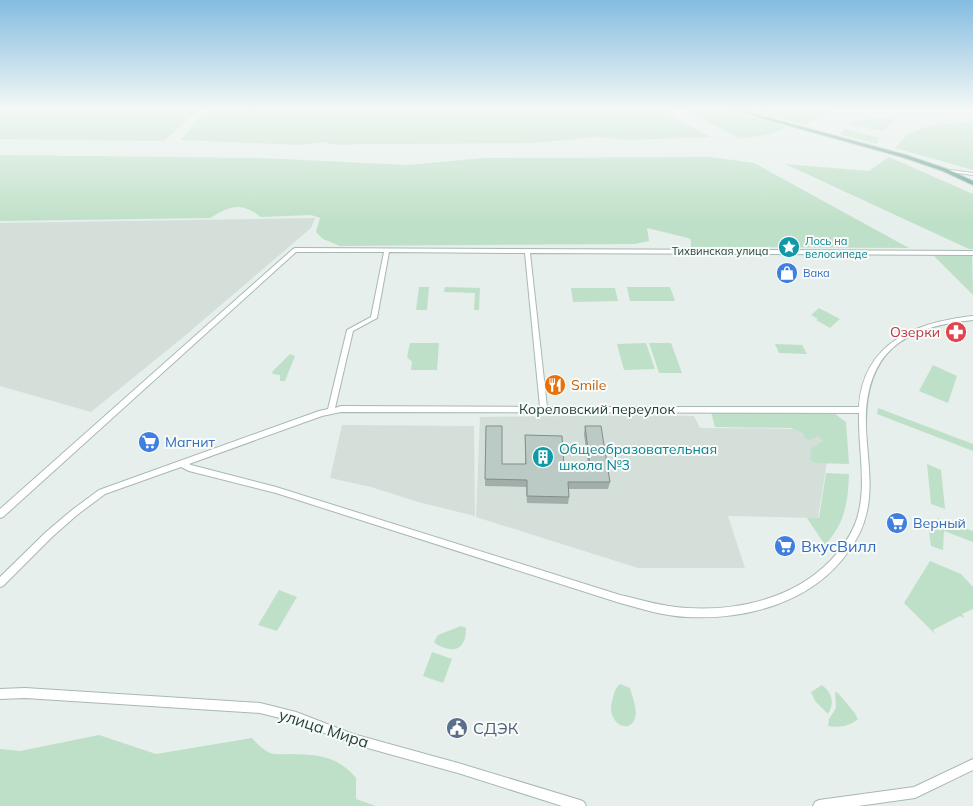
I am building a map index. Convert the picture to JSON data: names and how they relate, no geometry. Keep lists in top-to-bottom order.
{
  "streets": {
    "street": ["Тихвинская улица", "Кореловский переулок", "улица Мира"]
  },
  "places": {
    "place": ["Лось на велосипеде"],
    "shop": ["Вака"],
    "pharmacy": ["Озерки"],
    "restaurant": ["Smile"],
    "supermarket": ["Магнит", "Верный", "ВкусВилл"],
    "building": ["Общеобразовательная школа №3"],
    "public building": ["СДЭК"]
  }
}
